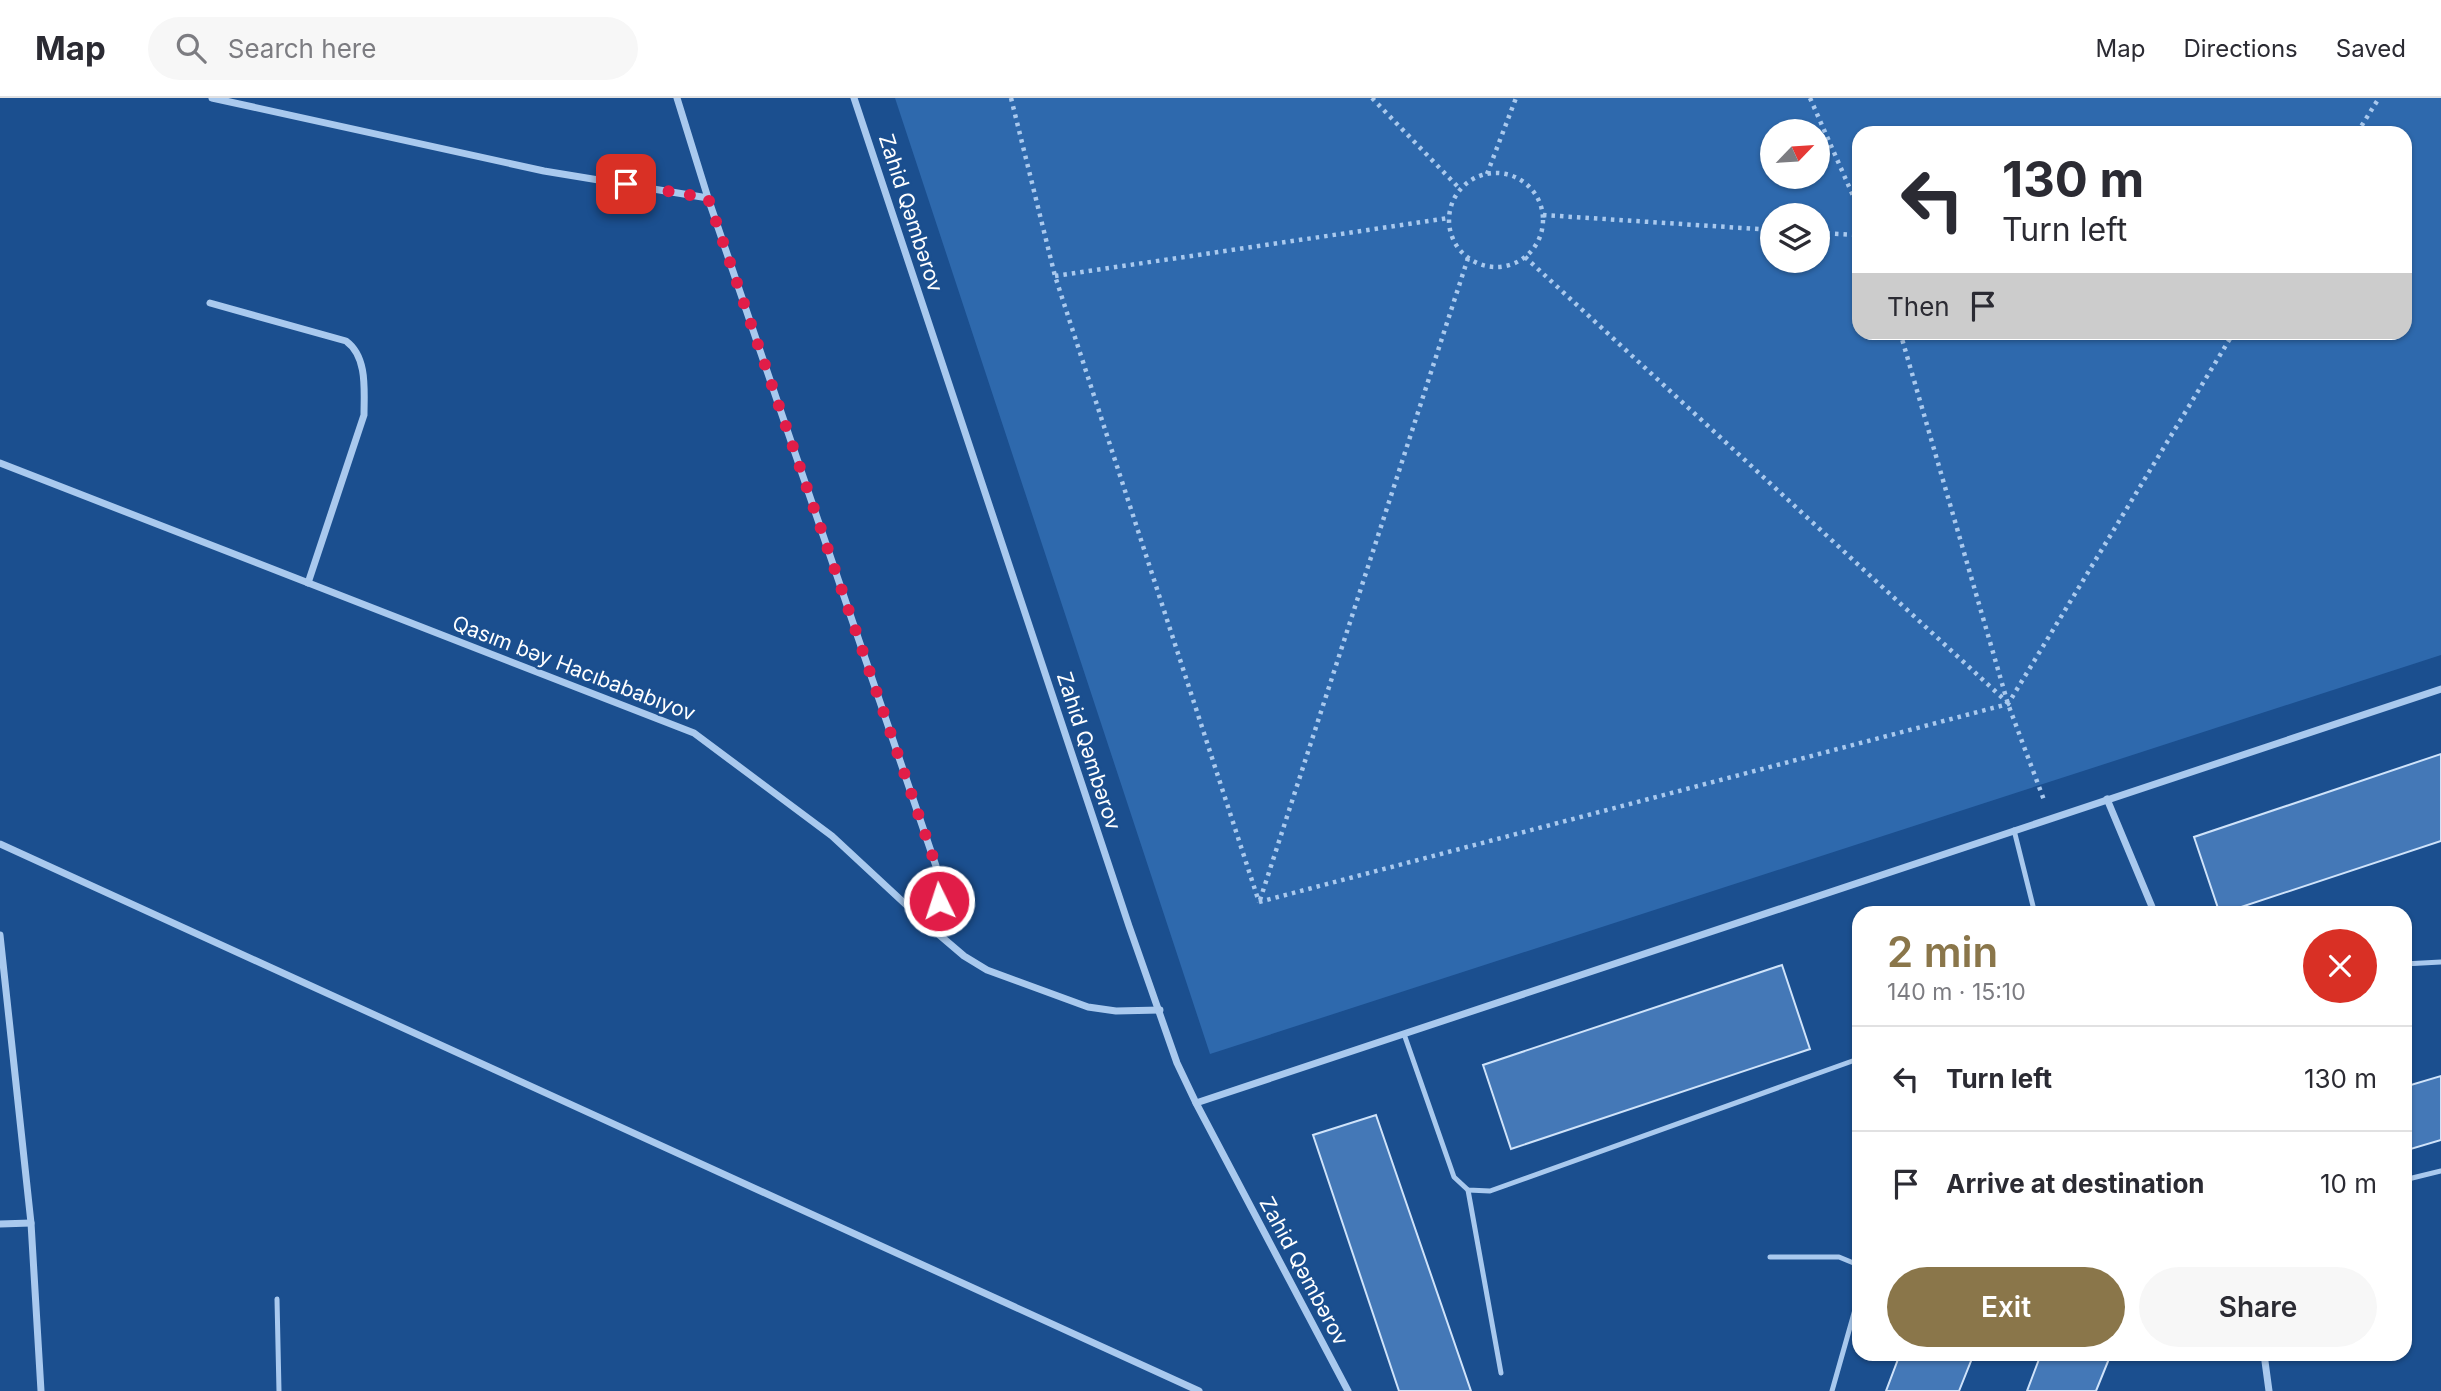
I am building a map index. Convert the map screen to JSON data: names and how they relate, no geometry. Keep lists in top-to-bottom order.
{
  "streets": {
    "street": ["Zahid Qəmbərov", "Qasım bəy Hacıbababıyov"]
  },
  "crossings": [
    ["Zahid Qəmbərov", "Qasım bəy Hacıbababıyov"]
  ],
  "north": "top right",
  "page": {
    "header": "Map",
    "search": "Search here",
    "nav": ["Map", "Directions", "Saved"],
    "turn": ["130 m", "Turn left"],
    "then": "Then",
    "heading": ["2 min", "140 m · 15:10"],
    "list": [
      {
        "name": "Turn left",
        "value": "130 m"
      },
      {
        "name": "Arrive at destination",
        "value": "10 m"
      }
    ],
    "buttons": ["Exit", "Share"]
  }
}
